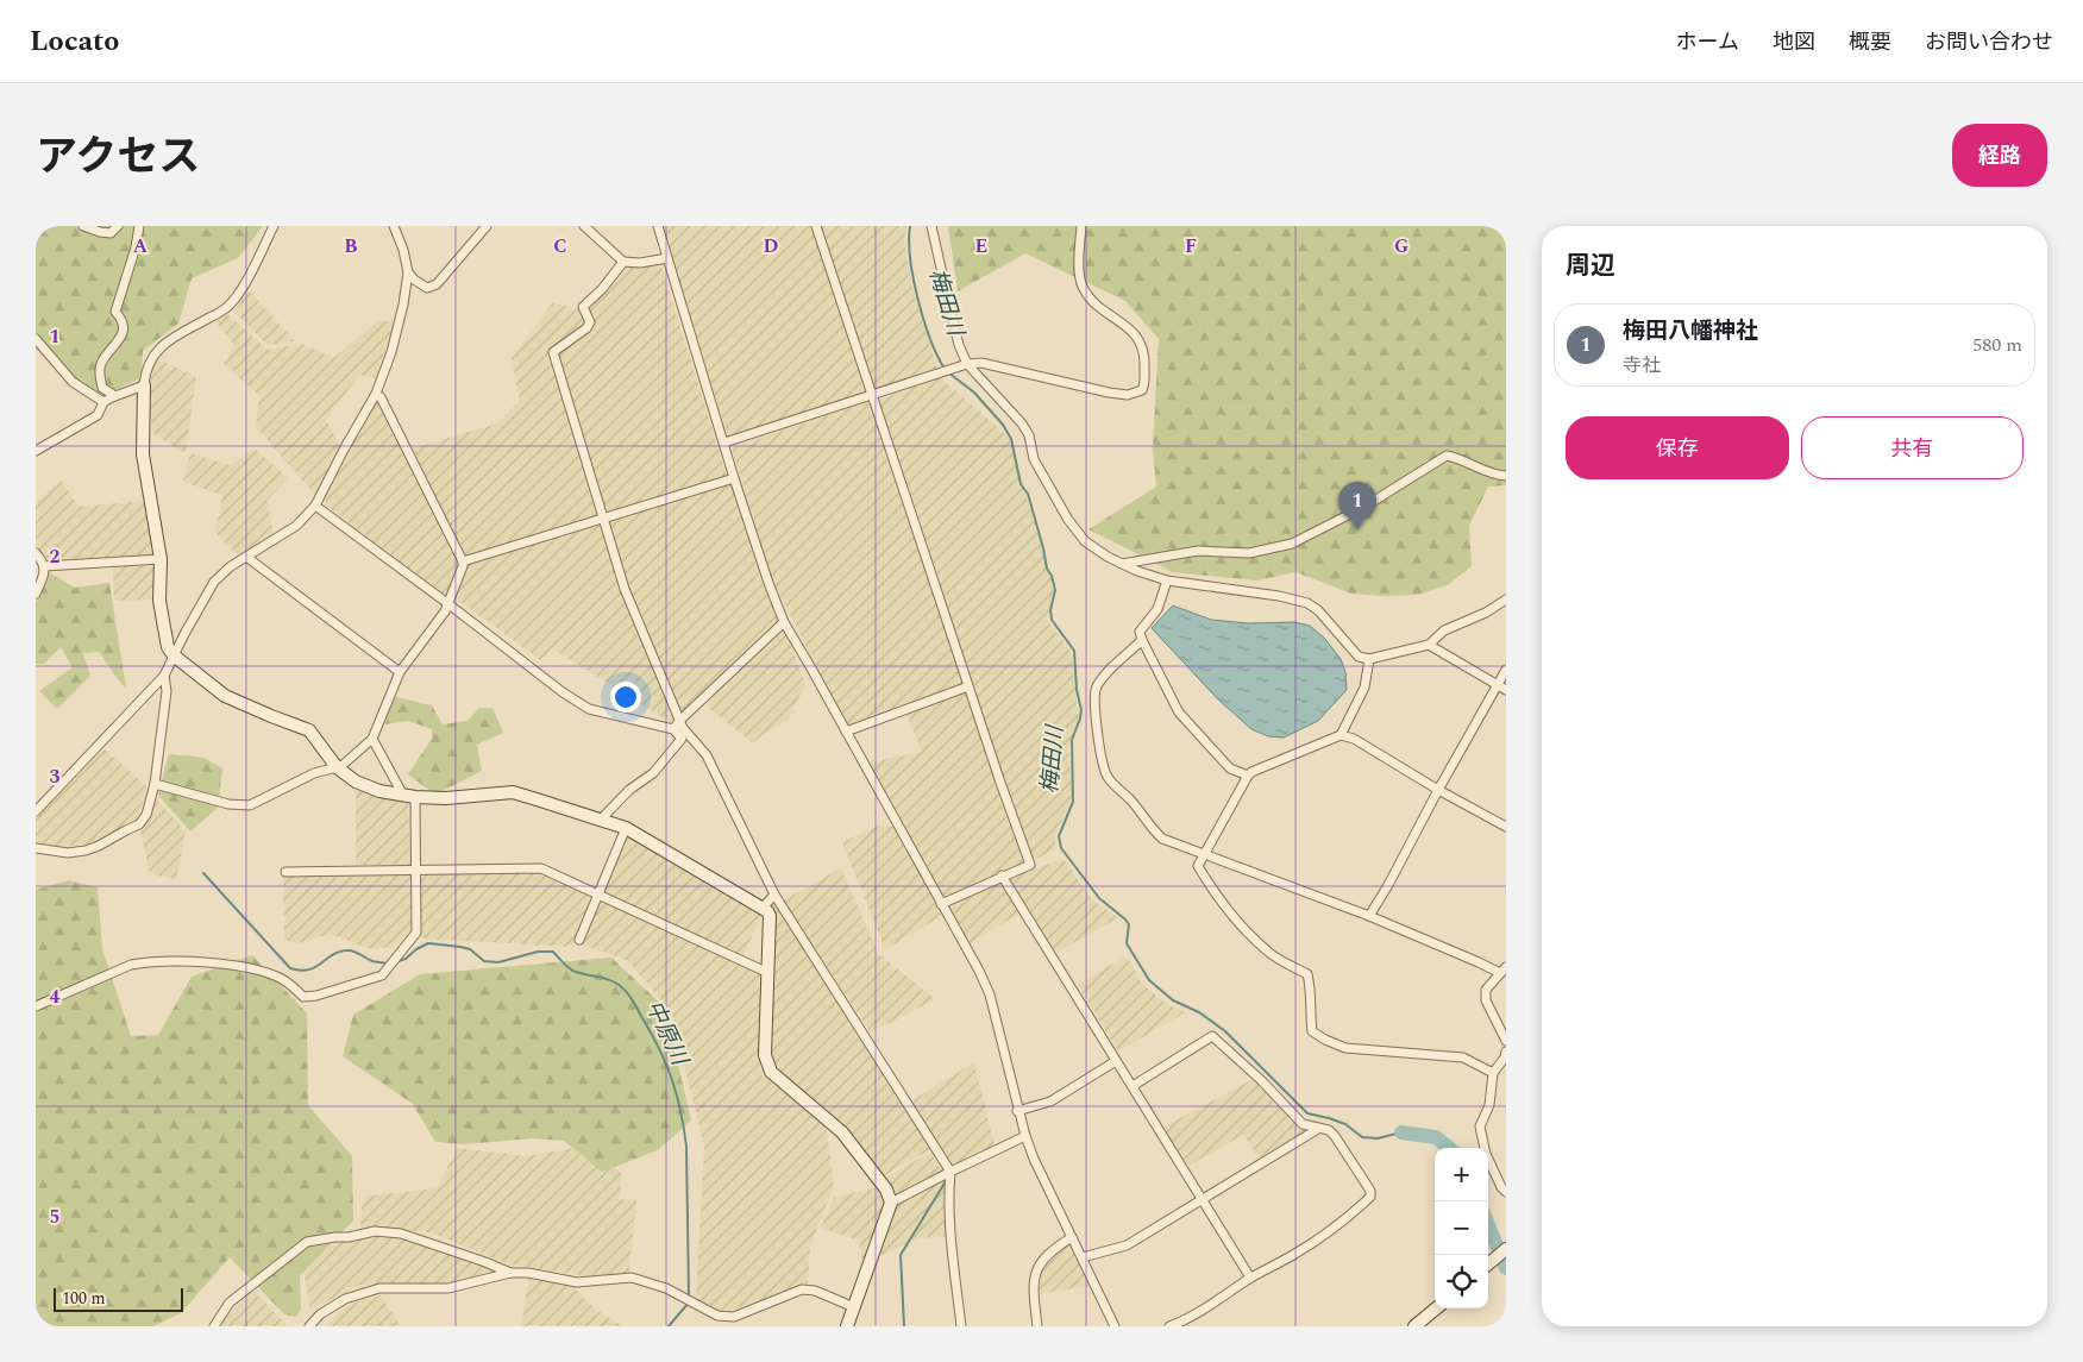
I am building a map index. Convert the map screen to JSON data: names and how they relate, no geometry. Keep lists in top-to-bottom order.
{
  "water": ["梅田川", "中原川"],
  "scale_bar": "100 m",
  "page": {
    "header": "Locato",
    "nav": [
      "ホーム",
      "地図",
      "概要",
      "お問い合わせ"
    ],
    "title": "アクセス",
    "buttons": [
      "経路",
      ["保存", "共有"]
    ],
    "heading": "周辺",
    "list": [
      {
        "mark": "1",
        "name": "梅田八幡神社",
        "note": "寺社",
        "value": "580 m"
      }
    ],
    "pins": "1",
    "map_buttons": ["+", "−"],
    "scale": "100 m"
  },
  "grid": {
    "columns": [
      "A",
      "B",
      "C",
      "D",
      "E",
      "F",
      "G"
    ],
    "rows": [
      "1",
      "2",
      "3",
      "4",
      "5"
    ]
  }
}
